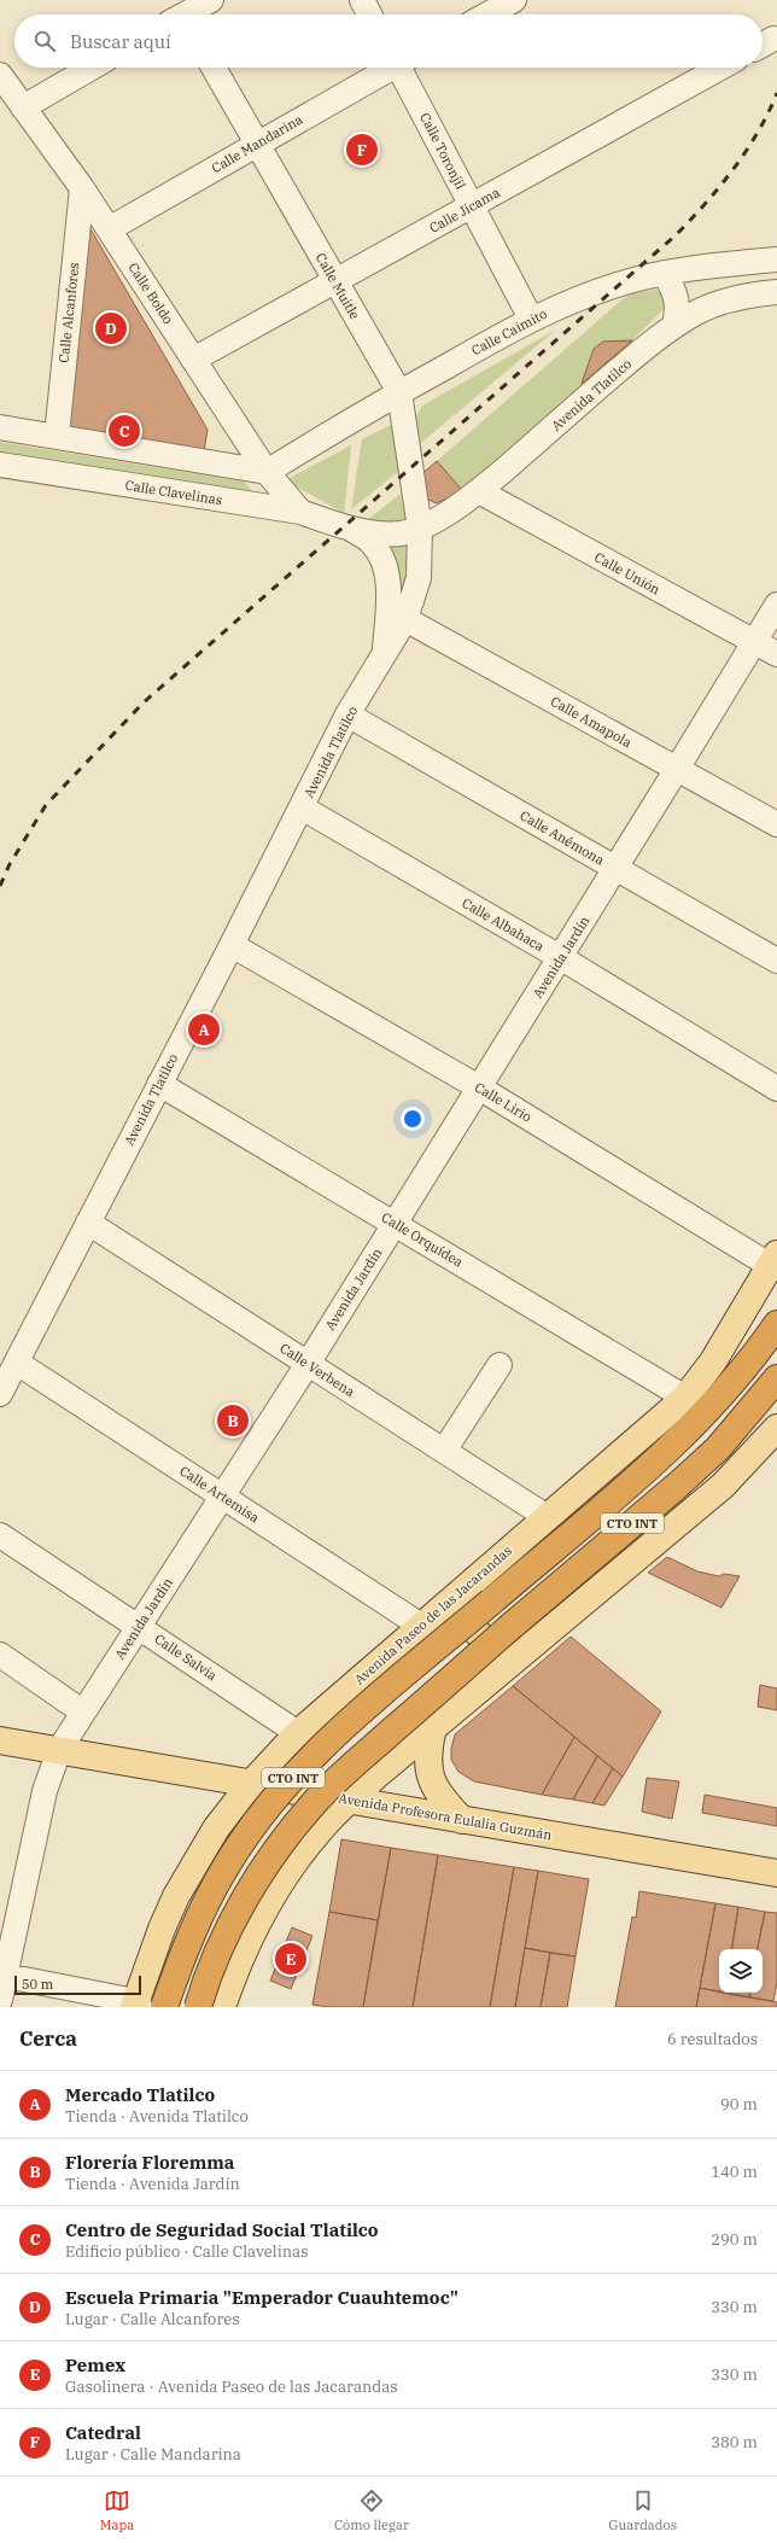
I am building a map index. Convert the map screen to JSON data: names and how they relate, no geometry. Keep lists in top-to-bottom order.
{
  "streets": {
    "highway": ["CTO INT"],
    "main road": ["Avenida Paseo de las Jacarandas", "Avenida Profesora Eulalia Guzmán"],
    "street": [
      "Calle Mandarina",
      "Calle Toronjil",
      "Calle Jícama",
      "Calle Muitle",
      "Calle Boldo",
      "Calle Alcanfores",
      "Calle Caimito",
      "Avenida Tlatilco",
      "Calle Clavelinas",
      "Calle Unión",
      "Calle Amapola",
      "Calle Anémona",
      "Calle Albahaca",
      "Avenida Jardín",
      "Calle Lirio",
      "Calle Orquídea",
      "Calle Verbena",
      "Calle Artemisa",
      "Calle Salvia"
    ]
  },
  "crossings": [
    ["Calle Mandarina", "Calle Muitle"],
    ["Calle Mandarina", "Calle Boldo"],
    ["Calle Toronjil", "Calle Jícama"],
    ["Calle Toronjil", "Calle Caimito"],
    ["Calle Jícama", "Calle Muitle"],
    ["Calle Jícama", "Calle Boldo"],
    ["Calle Muitle", "Calle Caimito"],
    ["Calle Muitle", "Avenida Tlatilco"],
    ["Calle Boldo", "Calle Alcanfores"],
    ["Calle Boldo", "Calle Caimito"],
    ["Calle Boldo", "Calle Clavelinas"],
    ["Avenida Tlatilco", "Calle Clavelinas"],
    ["Avenida Tlatilco", "Calle Unión"],
    ["Avenida Tlatilco", "Calle Amapola"],
    ["Avenida Tlatilco", "Calle Anémona"],
    ["Avenida Tlatilco", "Calle Albahaca"],
    ["Avenida Tlatilco", "Calle Lirio"],
    ["Avenida Tlatilco", "Calle Orquídea"],
    ["Avenida Tlatilco", "Calle Verbena"],
    ["Avenida Tlatilco", "Calle Artemisa"],
    ["Calle Unión", "Avenida Jardín"],
    ["Calle Amapola", "Avenida Jardín"],
    ["Calle Anémona", "Avenida Jardín"],
    ["Calle Albahaca", "Avenida Jardín"],
    ["Avenida Jardín", "Calle Lirio"],
    ["Avenida Jardín", "Calle Orquídea"],
    ["Avenida Jardín", "Calle Verbena"],
    ["Avenida Jardín", "Calle Artemisa"],
    ["Avenida Jardín", "Calle Salvia"],
    ["Avenida Jardín", "Avenida Profesora Eulalia Guzmán"],
    ["Calle Lirio", "Avenida Paseo de las Jacarandas"],
    ["Calle Orquídea", "Avenida Paseo de las Jacarandas"],
    ["Calle Verbena", "Avenida Paseo de las Jacarandas"],
    ["Calle Artemisa", "Avenida Paseo de las Jacarandas"],
    ["CTO INT", "Avenida Profesora Eulalia Guzmán"],
    ["Avenida Paseo de las Jacarandas", "Calle Salvia"],
    ["Avenida Paseo de las Jacarandas", "Avenida Profesora Eulalia Guzmán"]
  ],
  "scale_bar": "50 m",
  "page": {
    "search": "Buscar aquí",
    "pins": [
      "F",
      "D",
      "C",
      "A",
      "B",
      "E"
    ],
    "scale": "50 m",
    "heading": ["Cerca", "6 resultados"],
    "list": [
      {
        "mark": "A",
        "name": "Mercado Tlatilco",
        "note": "Tienda · Avenida Tlatilco",
        "value": "90 m"
      },
      {
        "mark": "B",
        "name": "Florería Floremma",
        "note": "Tienda · Avenida Jardín",
        "value": "140 m"
      },
      {
        "mark": "C",
        "name": "Centro de Seguridad Social Tlatilco",
        "note": "Edificio público · Calle Clavelinas",
        "value": "290 m"
      },
      {
        "mark": "D",
        "name": "Escuela Primaria \"Emperador Cuauhtemoc\"",
        "note": "Lugar · Calle Alcanfores",
        "value": "330 m"
      },
      {
        "mark": "E",
        "name": "Pemex",
        "note": "Gasolinera · Avenida Paseo de las Jacarandas",
        "value": "330 m"
      },
      {
        "mark": "F",
        "name": "Catedral",
        "note": "Lugar · Calle Mandarina",
        "value": "380 m"
      }
    ],
    "nav": ["Mapa", "Cómo llegar", "Guardados"]
  }
}
